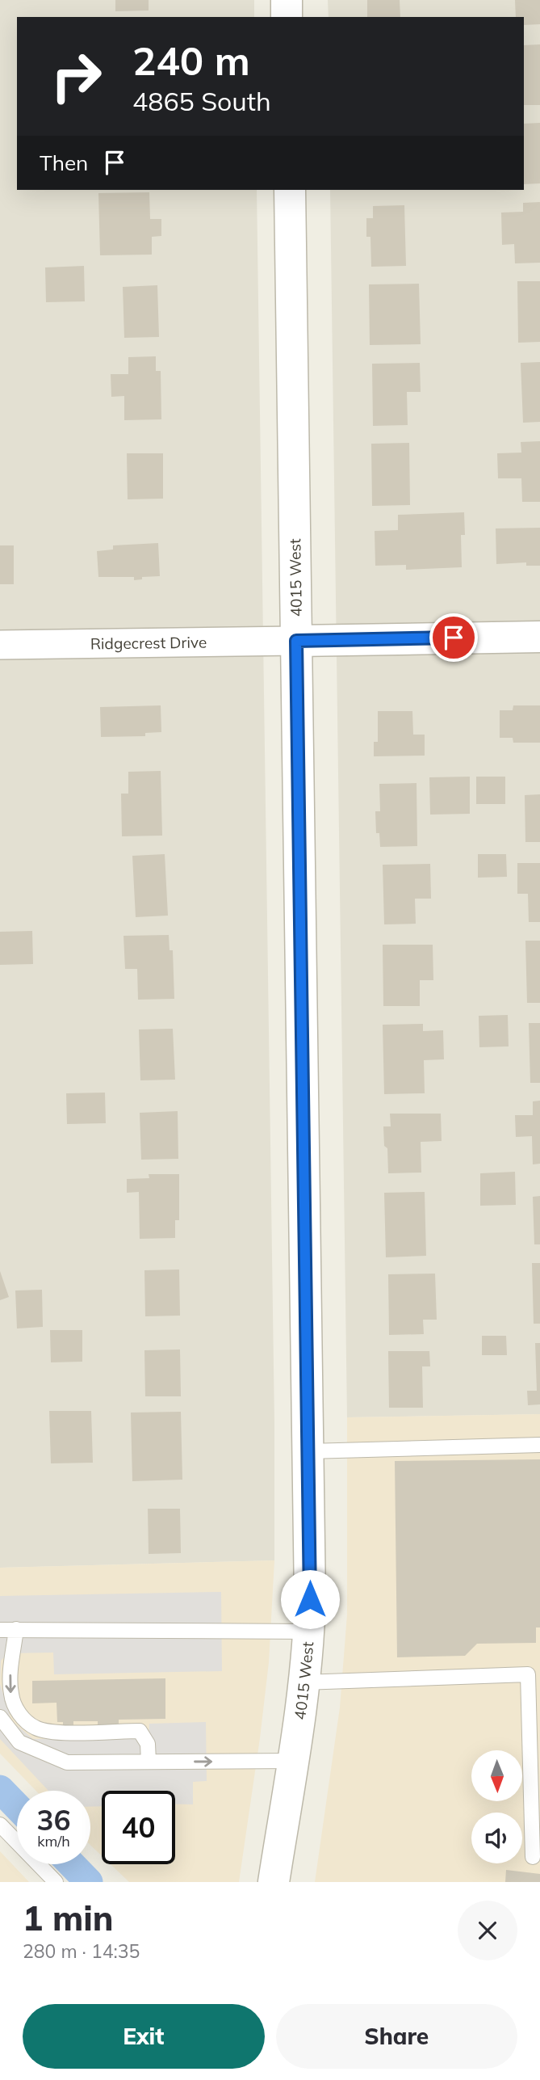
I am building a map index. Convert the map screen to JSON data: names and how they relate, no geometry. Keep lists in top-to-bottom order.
{
  "streets": {
    "street": ["4015 West", "Ridgecrest Drive"]
  },
  "crossings": [
    ["4015 West", "Ridgecrest Drive"]
  ],
  "north": "bottom",
  "page": {
    "turn": ["240 m", "4865 South"],
    "then": "Then",
    "speed": "36 km/h",
    "limit": "40",
    "heading": ["1 min", "280 m · 14:35"],
    "buttons": ["Exit", "Share"]
  }
}
